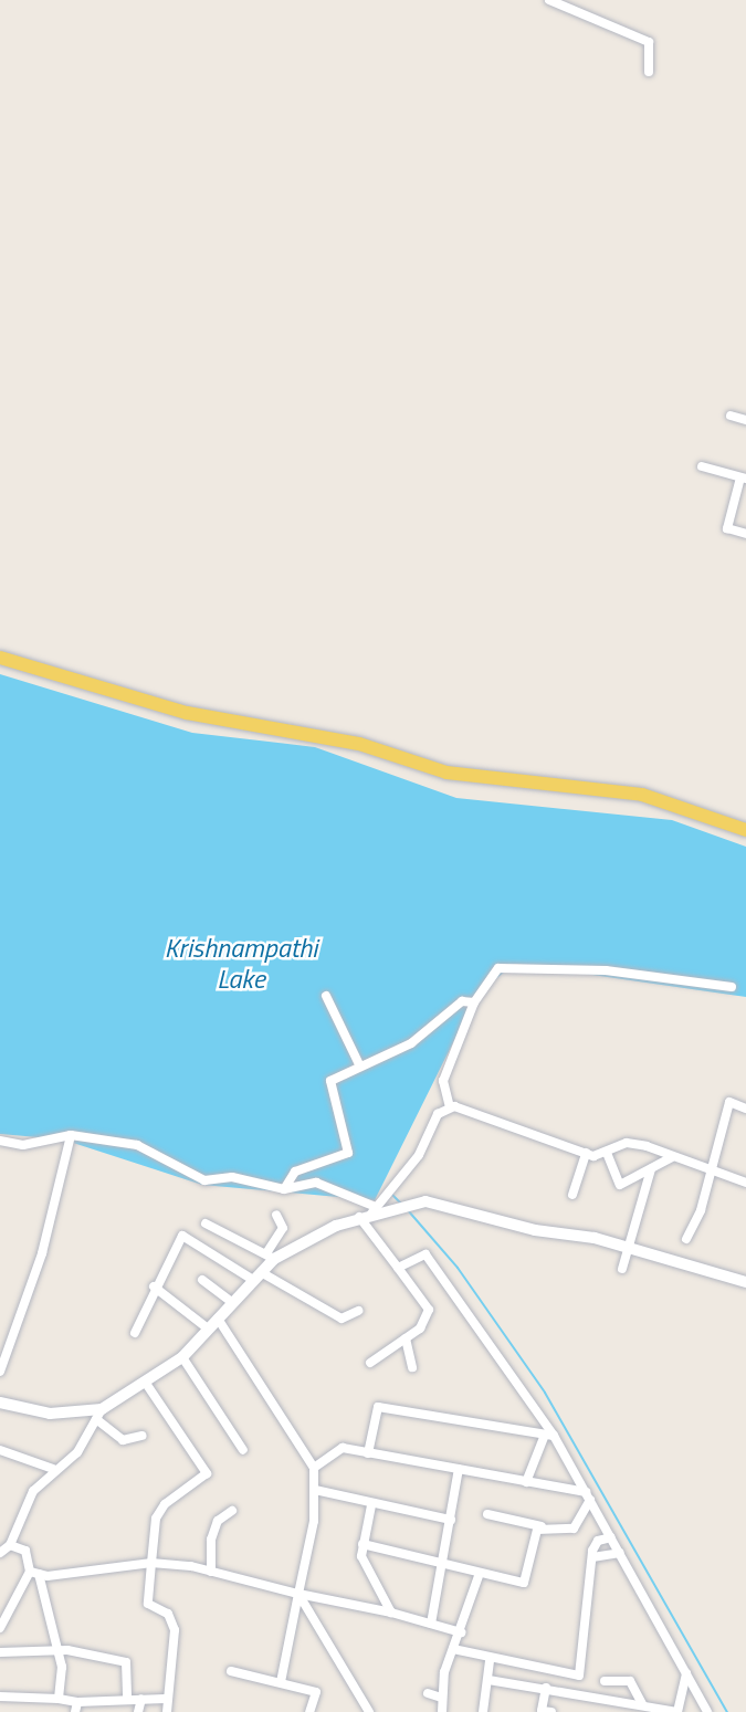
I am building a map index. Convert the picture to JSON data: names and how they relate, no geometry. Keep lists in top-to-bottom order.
{
  "water": ["Krishnampathi Lake"]
}
